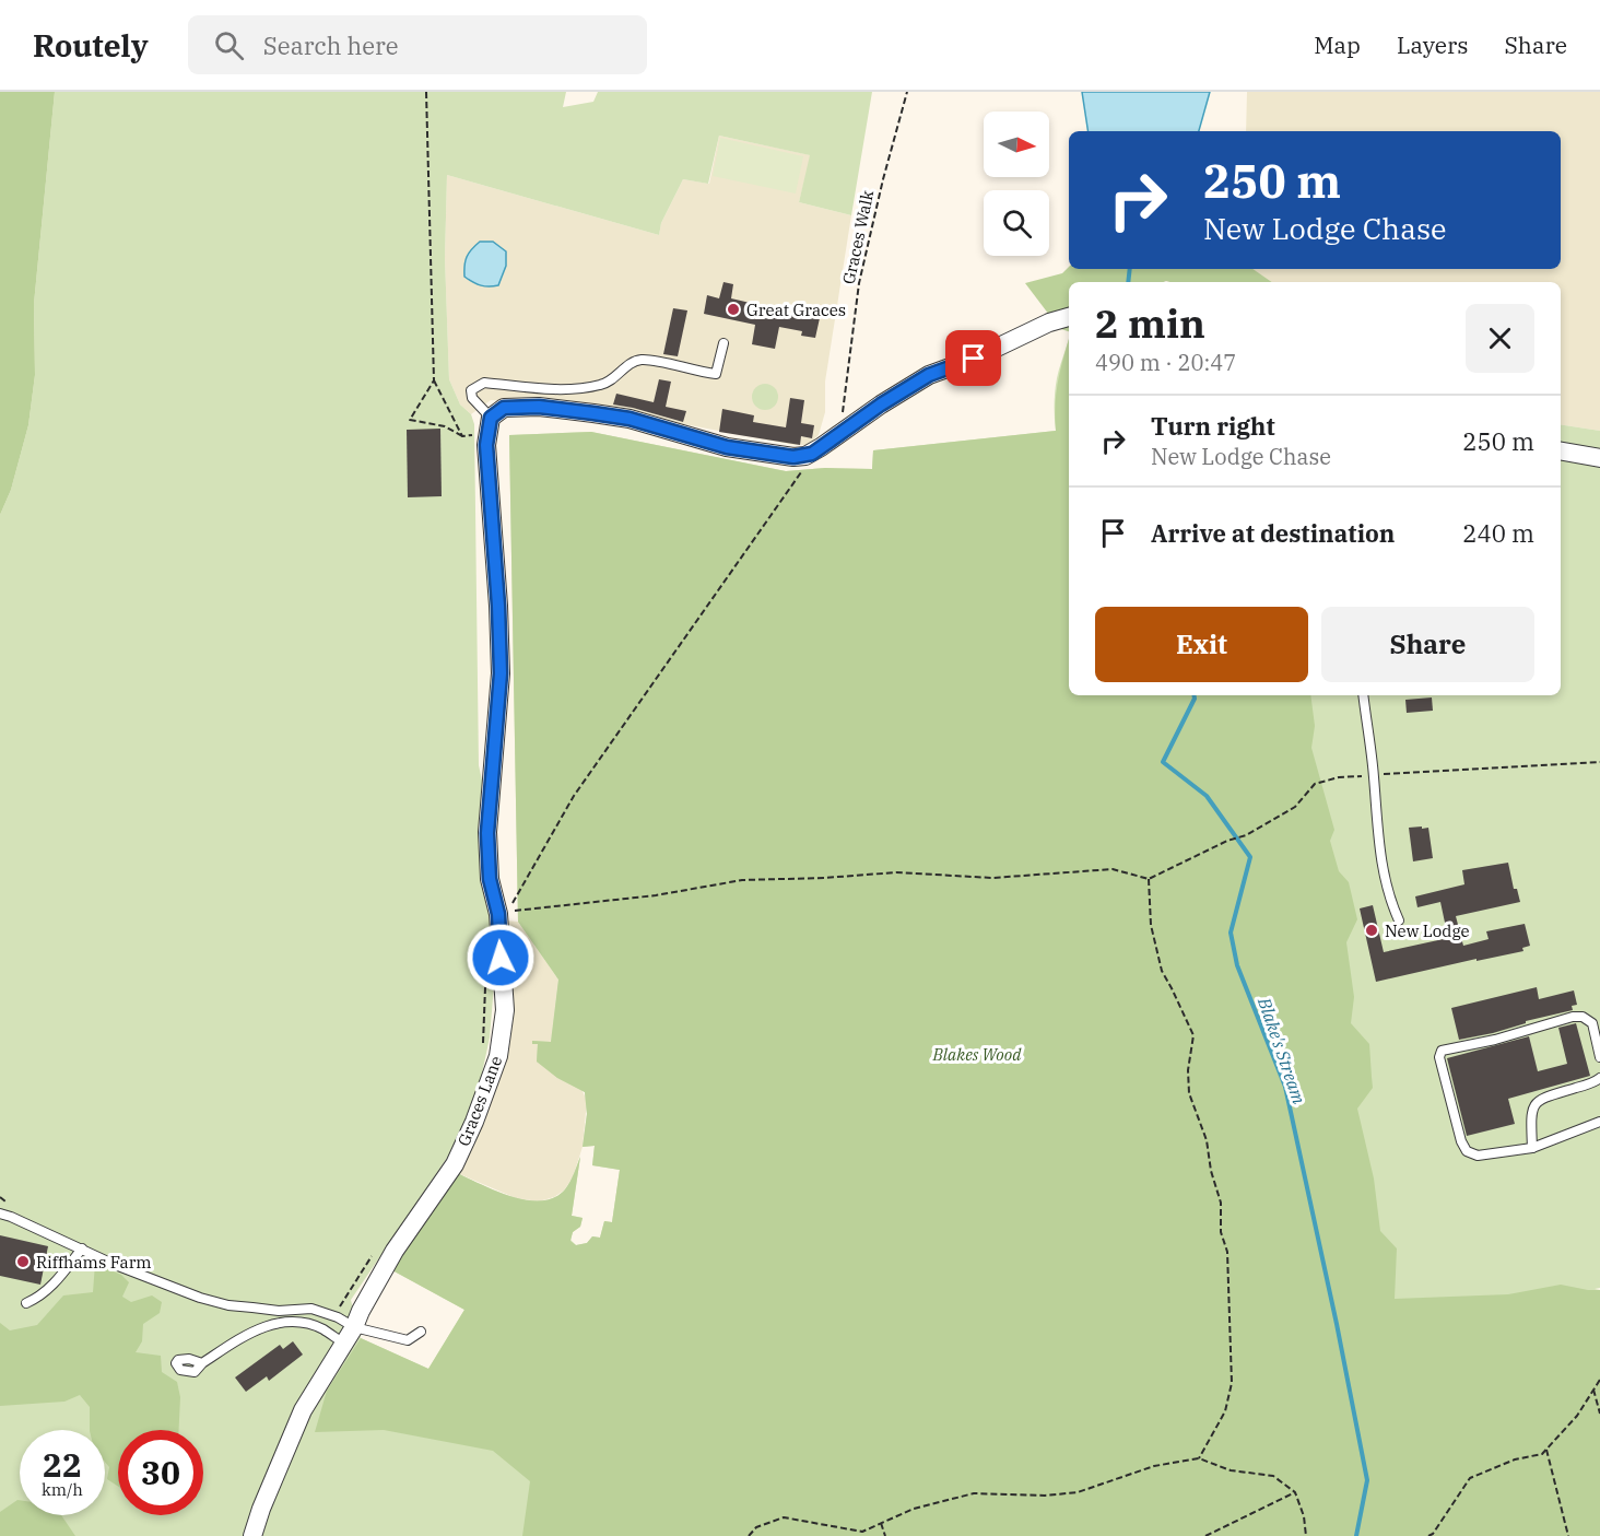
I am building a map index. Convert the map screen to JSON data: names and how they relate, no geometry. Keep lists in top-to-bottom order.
{
  "streets": {
    "street": ["Graces Lane"],
    "path": ["Graces Walk"]
  },
  "water": ["Blake's Stream"],
  "parks": ["Blakes Wood"],
  "places": ["Great Graces", "New Lodge", "Riffhams Farm"],
  "north": "right",
  "page": {
    "header": "Routely",
    "search": "Search here",
    "nav": ["Map", "Layers", "Share"],
    "turn": ["250 m", "New Lodge Chase"],
    "heading": ["2 min", "490 m · 20:47"],
    "list": [
      {
        "name": "Turn right",
        "note": "New Lodge Chase",
        "value": "250 m"
      },
      {
        "name": "Arrive at destination",
        "value": "240 m"
      }
    ],
    "buttons": ["Exit", "Share"],
    "speed": "22 km/h",
    "limit": "30"
  }
}
